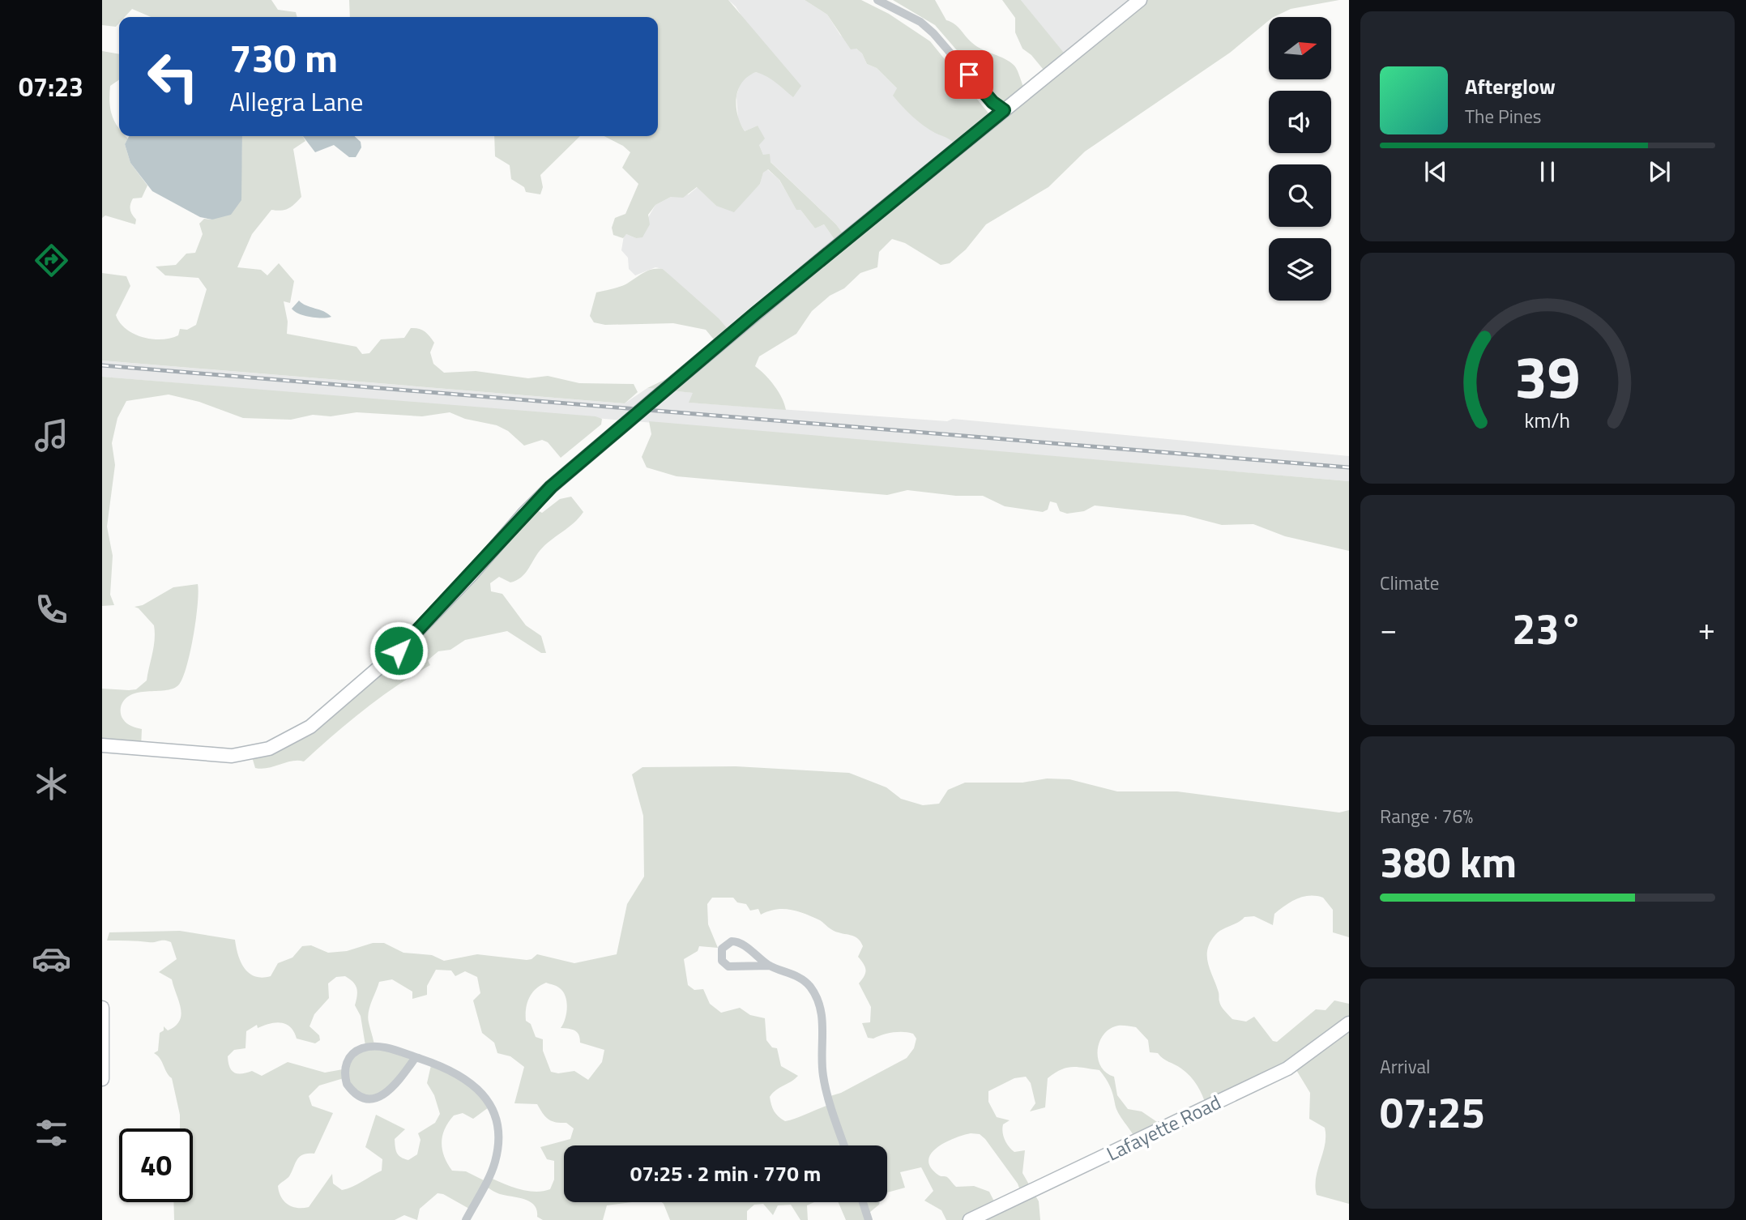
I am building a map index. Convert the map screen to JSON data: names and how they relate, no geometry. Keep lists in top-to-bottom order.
{
  "streets": {
    "street": ["Lafayette Road"]
  },
  "north": "right",
  "page": {
    "tabs": "07:23",
    "turn": ["730 m", "Allegra Lane"],
    "song": ["Afterglow", "The Pines"],
    "tile": [
      "Climate",
      ["Range · 76%", "380 km"],
      ["Arrival", "07:25"]
    ],
    "heat": ["−", "23°", "+"],
    "limit": "40",
    "trip": "07:25 · 2 min · 770 m",
    "gauge": ["39", "km/h"]
  }
}
